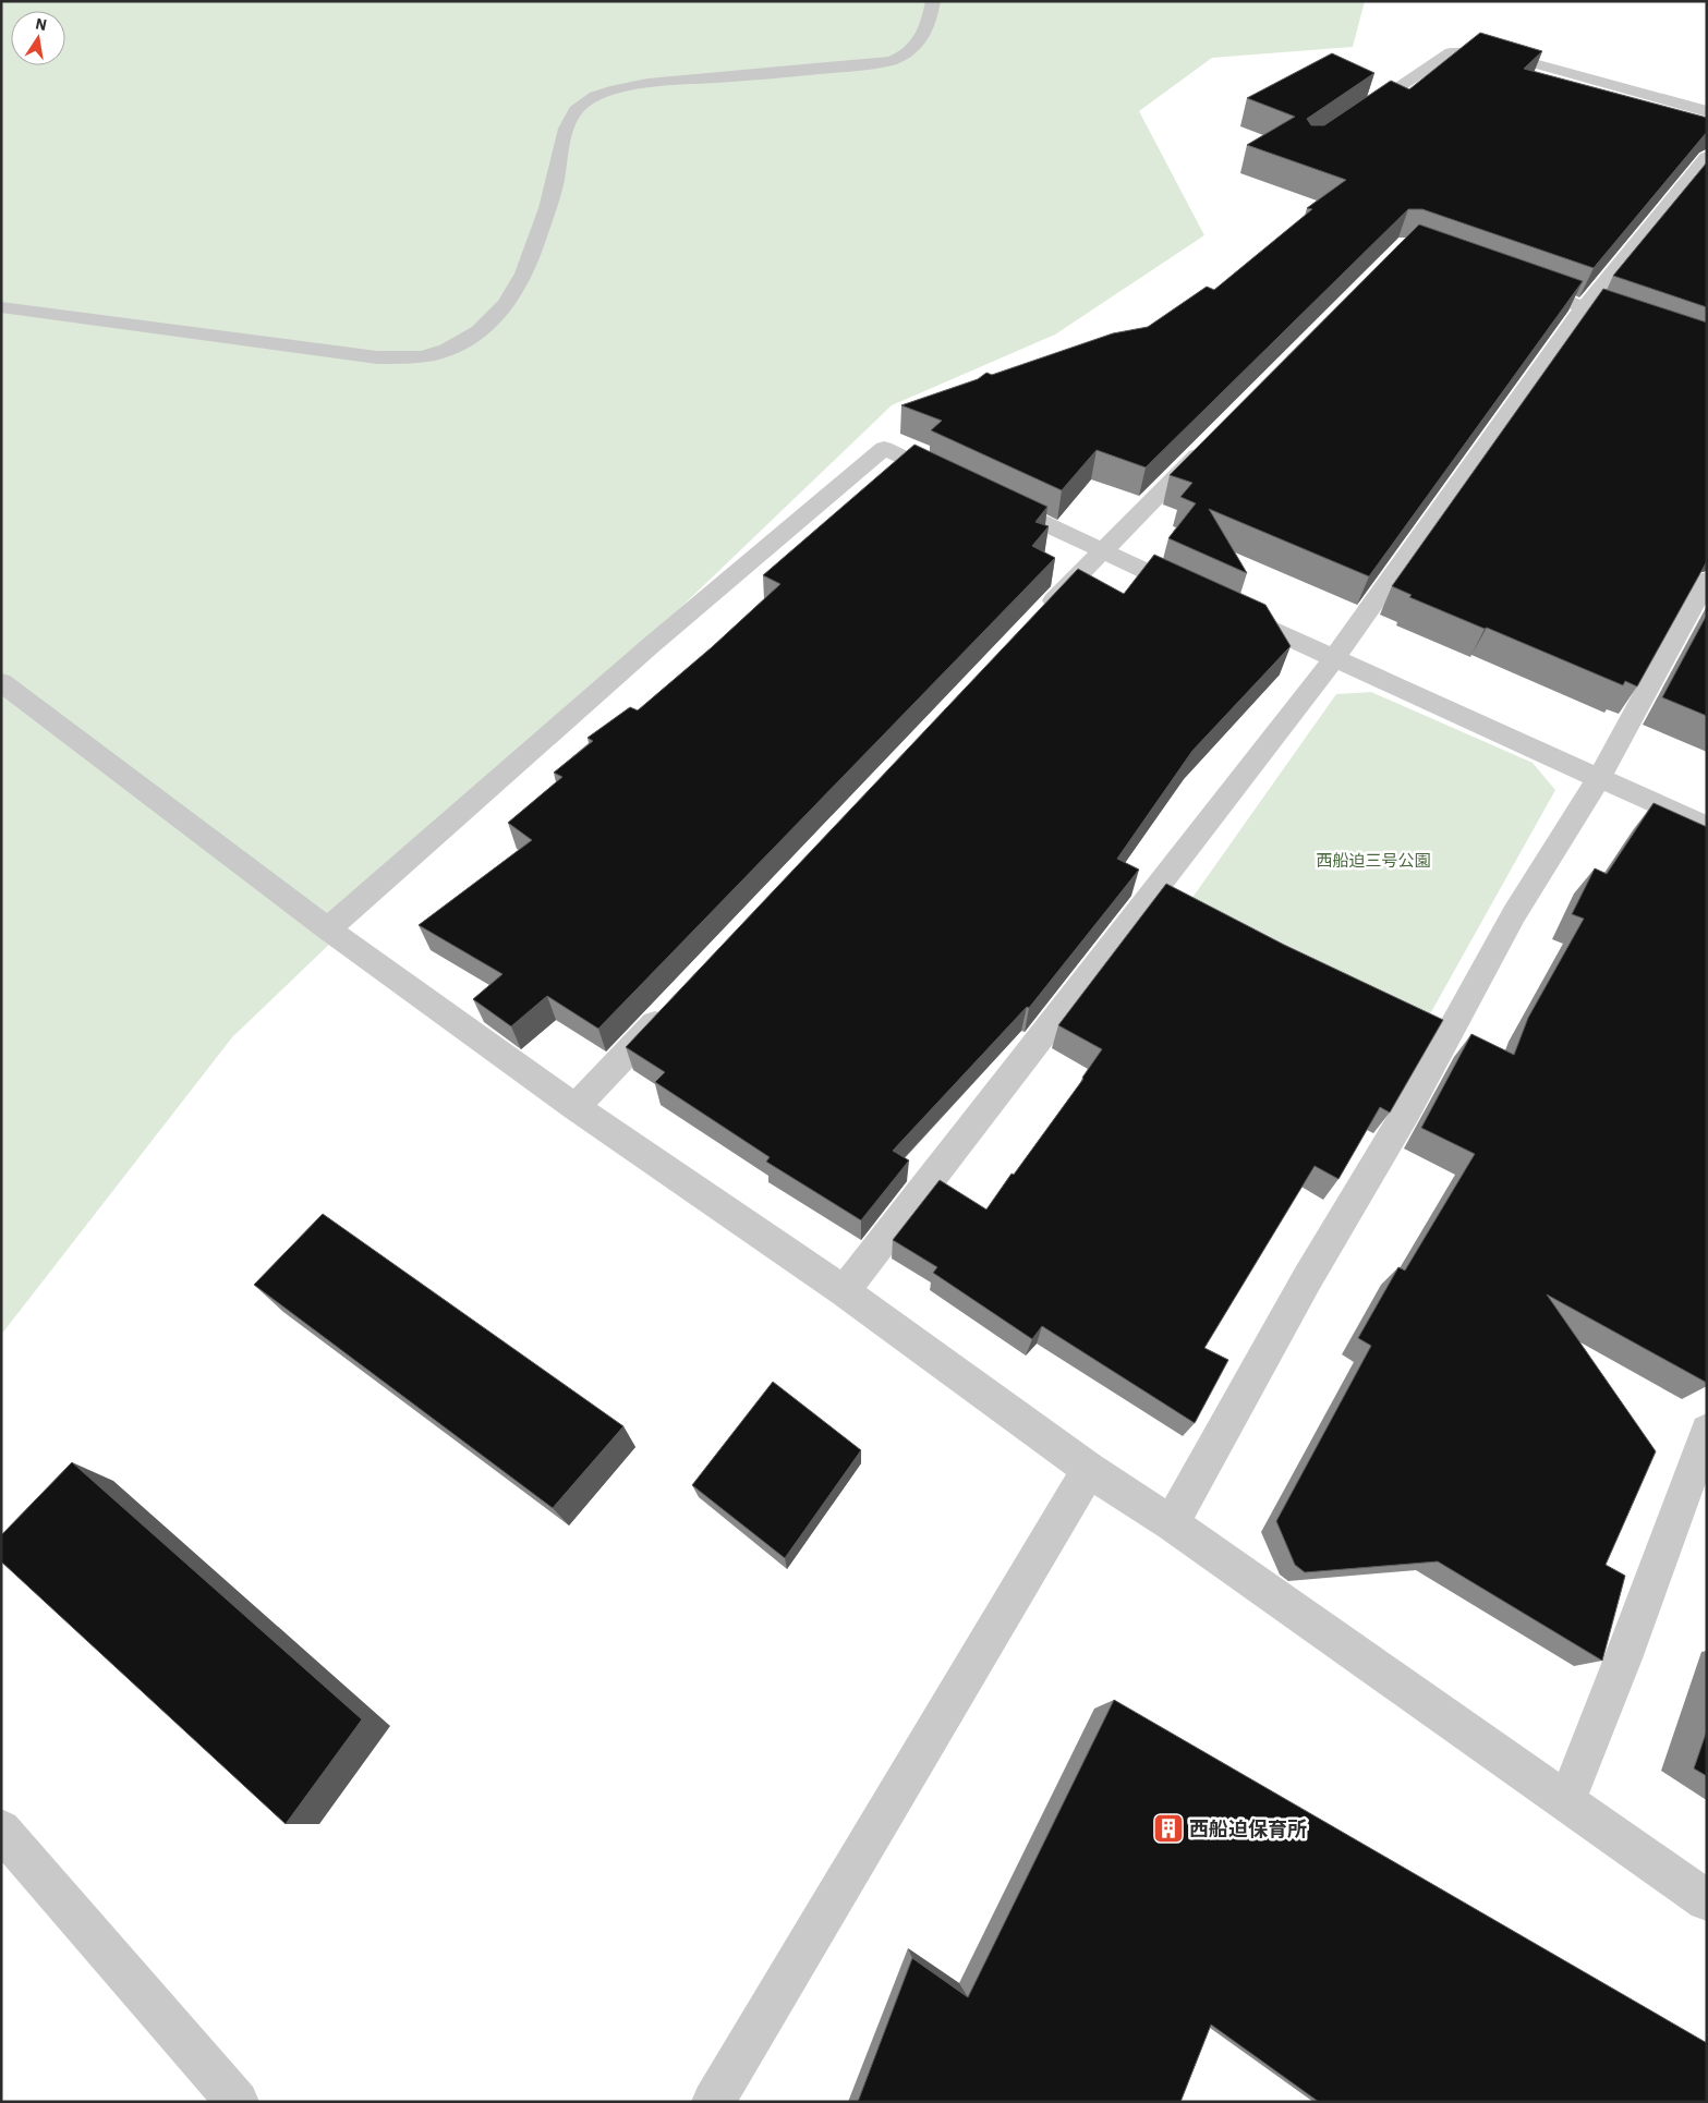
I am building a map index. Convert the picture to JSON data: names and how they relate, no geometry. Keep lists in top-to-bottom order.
{
  "parks": ["西船迫三号公園"],
  "places": {
    "building": ["西船迫保育所"]
  },
  "north": "top"
}
